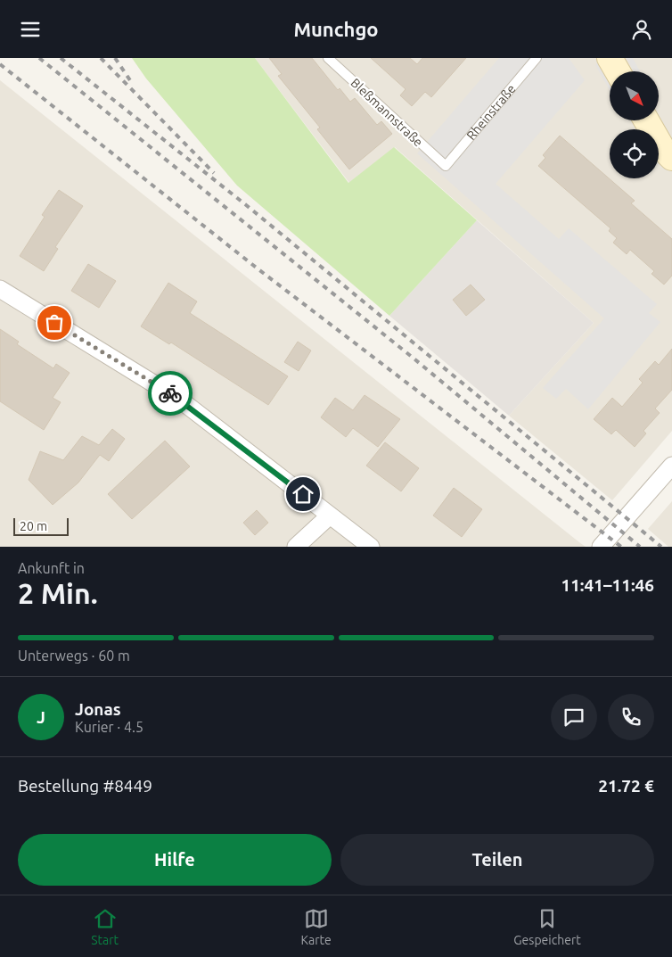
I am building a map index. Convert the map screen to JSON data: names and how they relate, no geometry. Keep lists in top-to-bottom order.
{
  "streets": {
    "lane": ["Bleßmannstraße", "Rheinstraße"]
  },
  "crossings": [
    ["Bleßmannstraße", "Rheinstraße"]
  ],
  "scale_bar": "20 m",
  "north": "bottom right",
  "page": {
    "header": "Munchgo",
    "scale": "20 m",
    "heading": ["2 Min.", "Ankunft in", "11:41–11:46"],
    "panel": [
      "Jonas",
      "Kurier · 4.5",
      "Bestellung #8449",
      "21.72 €"
    ],
    "bar": "Unterwegs · 60 m",
    "round": "J",
    "buttons": ["Hilfe", "Teilen"],
    "tabs": ["Start", "Karte", "Gespeichert"]
  }
}
